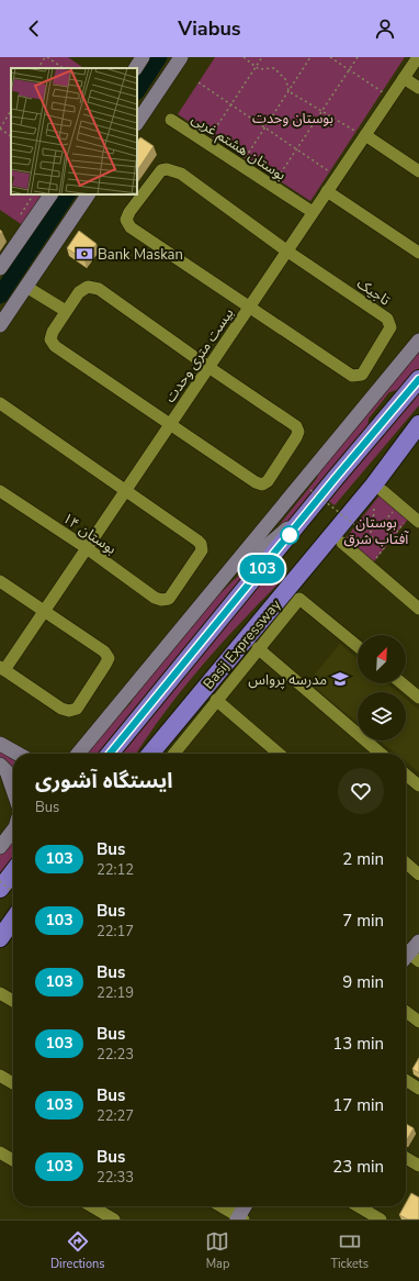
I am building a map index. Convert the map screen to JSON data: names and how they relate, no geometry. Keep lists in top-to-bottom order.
{
  "streets": {
    "highway": ["Basij Expressway"],
    "street": [
      "بوستان هشتم غربی",
      "تاجیک",
      "بیست متری وحدت",
      "بوستان ۱۴"
    ]
  },
  "crossings": [
    ["بوستان هشتم غربی", "بیست متری وحدت"],
    ["تاجیک", "بیست متری وحدت"],
    ["بیست متری وحدت", "بوستان ۱۴"]
  ],
  "parks": ["بوستان وحدت", "بوستان آفتاب شرق"],
  "places": {
    "bank": ["Bank Maskan"],
    "school or university": ["مدرسه پرواس"]
  },
  "lines": ["bus line 103"],
  "north": "top right",
  "page": {
    "header": "Viabus",
    "on_map": "103",
    "heading": ["ایستگاه آشوری", "Bus"],
    "list": [
      {
        "mark": "103",
        "name": "Bus",
        "note": "22:12",
        "value": "2 min"
      },
      {
        "mark": "103",
        "name": "Bus",
        "note": "22:17",
        "value": "7 min"
      },
      {
        "mark": "103",
        "name": "Bus",
        "note": "22:19",
        "value": "9 min"
      },
      {
        "mark": "103",
        "name": "Bus",
        "note": "22:23",
        "value": "13 min"
      },
      {
        "mark": "103",
        "name": "Bus",
        "note": "22:27",
        "value": "17 min"
      },
      {
        "mark": "103",
        "name": "Bus",
        "note": "22:33",
        "value": "23 min"
      }
    ],
    "tabs": ["Directions", "Map", "Tickets"]
  }
}
